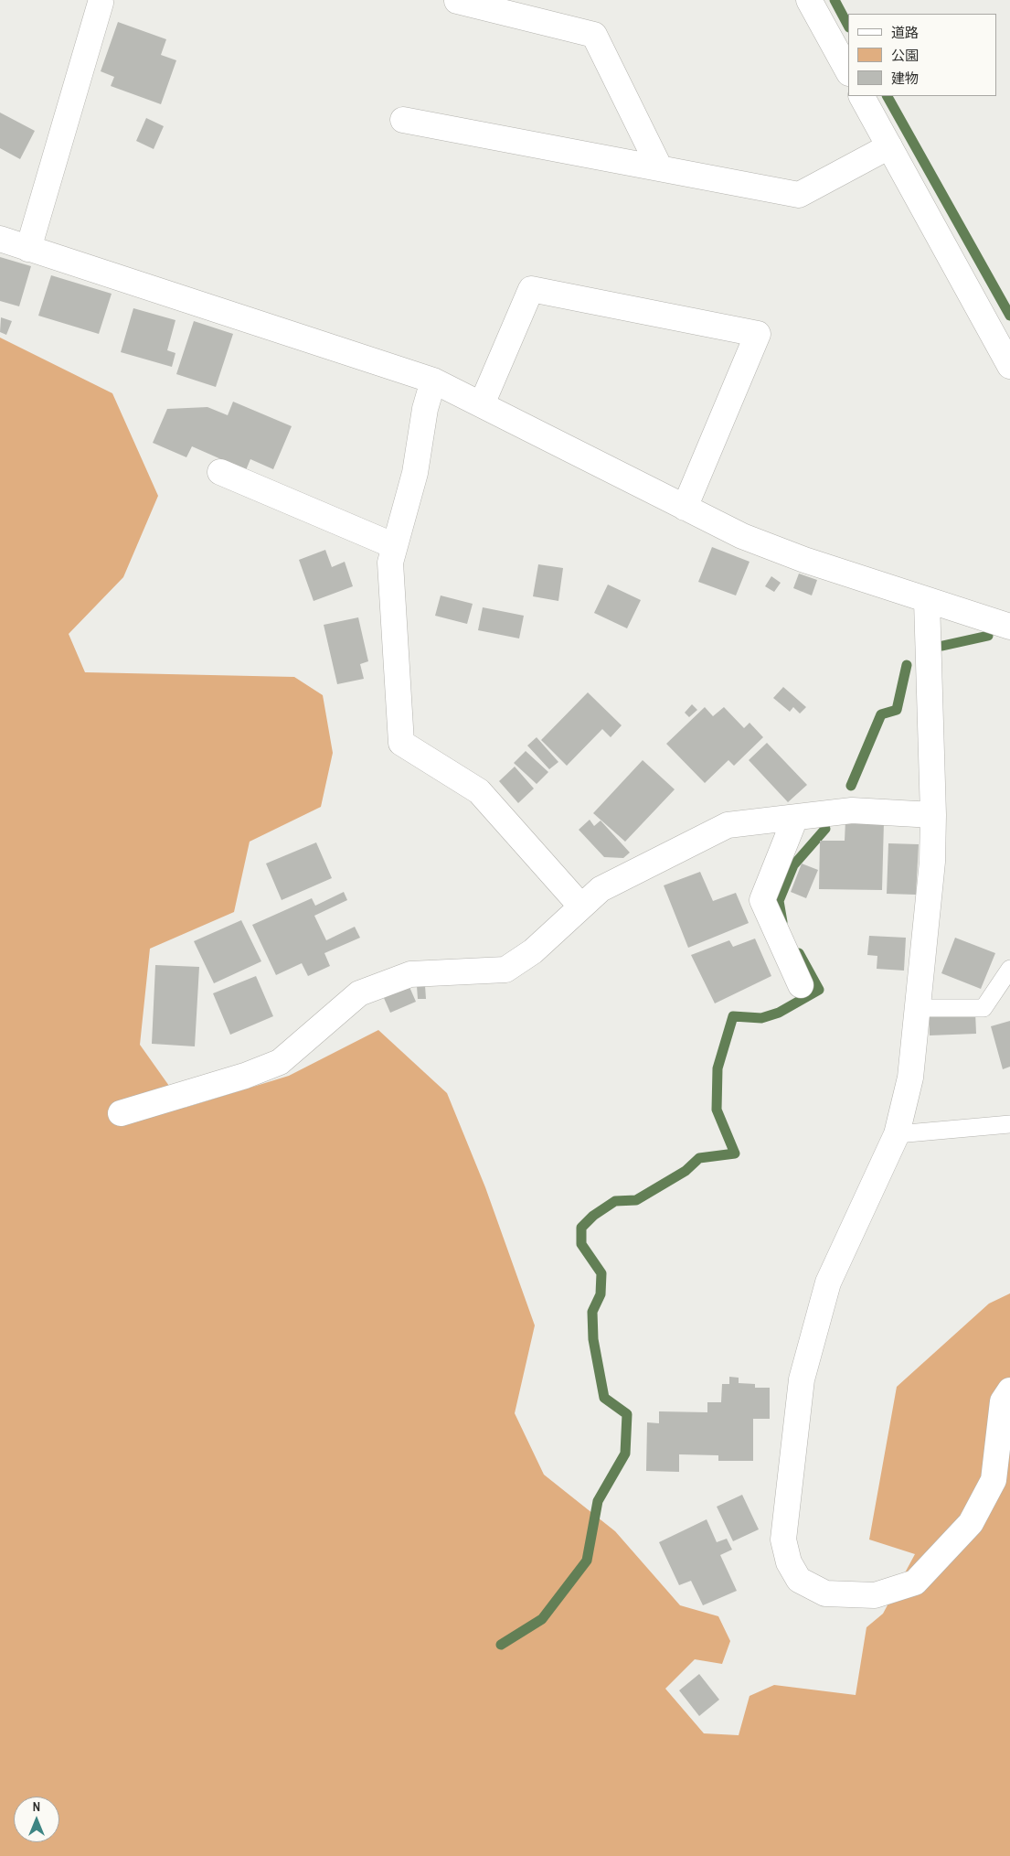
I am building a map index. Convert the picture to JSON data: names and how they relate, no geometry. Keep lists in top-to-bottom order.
{
  "legend": ["道路", "公園", "建物"],
  "north": "top"
}
